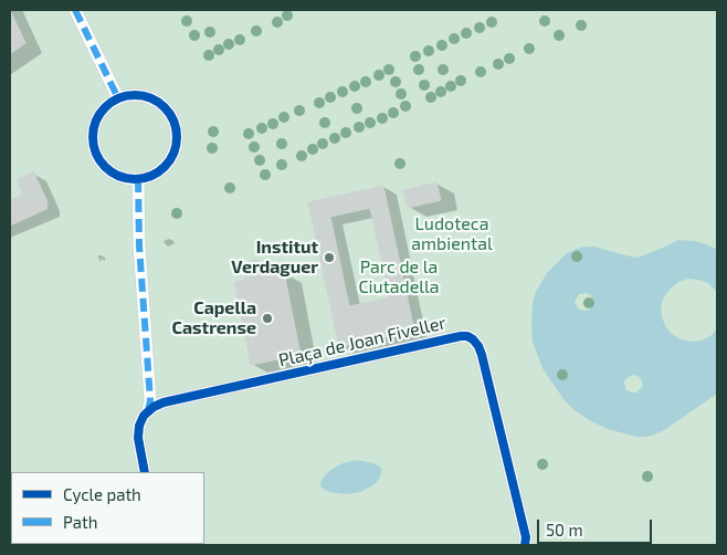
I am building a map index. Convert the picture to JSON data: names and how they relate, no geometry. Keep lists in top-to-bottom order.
{
  "streets": {
    "street": ["Plaça de Joan Fiveller"]
  },
  "parks": ["Ludoteca ambiental", "Parc de la Ciutadella"],
  "places": ["Institut Verdaguer", "Capella Castrense"],
  "legend": ["Cycle path", "Path"],
  "scale_bar": "50 m"
}
